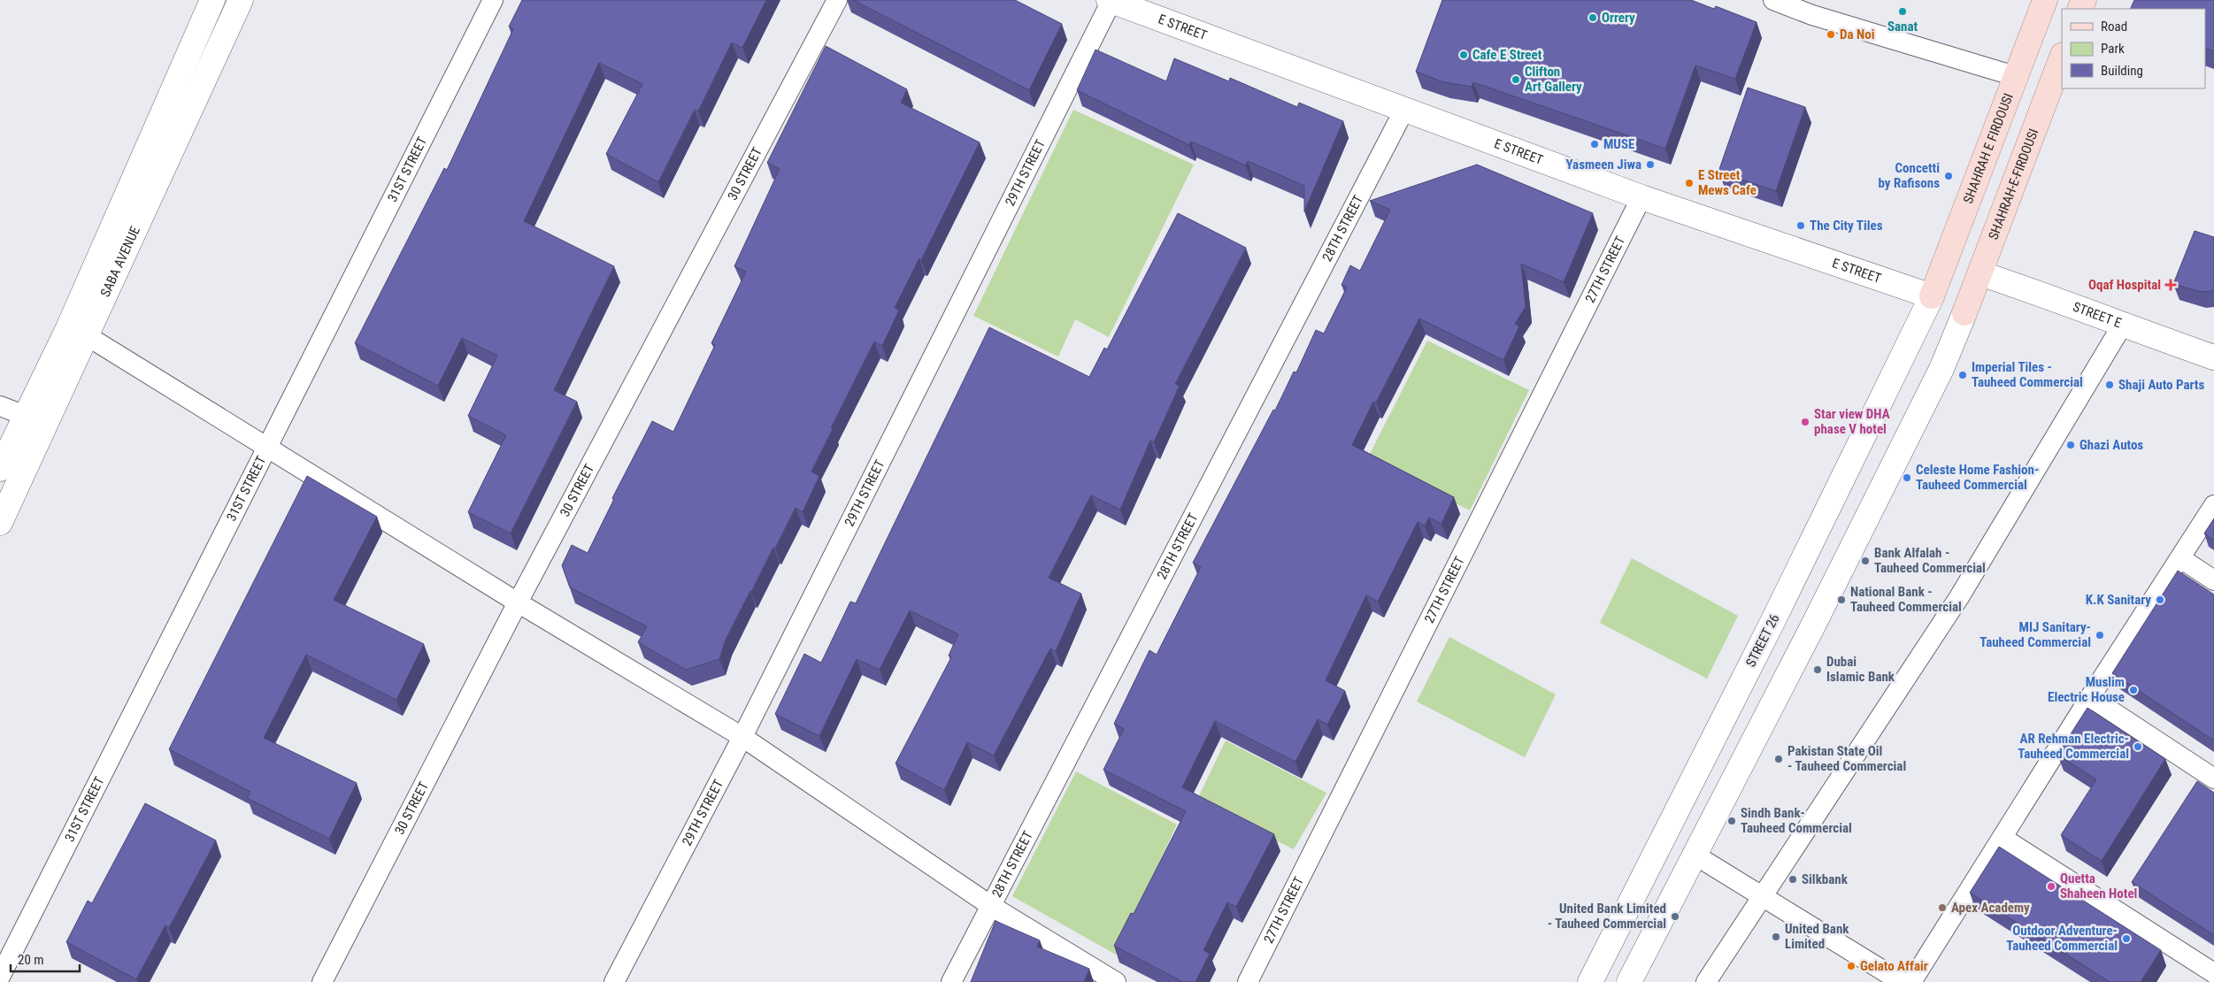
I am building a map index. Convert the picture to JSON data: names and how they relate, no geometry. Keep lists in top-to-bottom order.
{
  "streets": {
    "main road": [
      "E STREET",
      "SHAHRAH E FIRDOUSI",
      "SHAHRAH-E-FIRDOUSI",
      "SABA AVENUE",
      "STREET E",
      "STREET 26"
    ],
    "street": [
      "31ST STREET",
      "29TH STREET",
      "30 STREET",
      "28TH STREET",
      "27TH STREET"
    ]
  },
  "crossings": [
    ["E STREET", "SHAHRAH E FIRDOUSI"],
    ["E STREET", "29TH STREET"],
    ["E STREET", "28TH STREET"],
    ["E STREET", "27TH STREET"],
    ["E STREET", "STREET 26"],
    ["SHAHRAH E FIRDOUSI", "STREET 26"],
    ["SHAHRAH-E-FIRDOUSI", "STREET E"]
  ],
  "places": {
    "other": [
      "Sanat",
      "Orrery",
      "Da Noi",
      "Cafe E Street",
      "Clifton Art Gallery",
      "MUSE",
      "Yasmeen Jiwa",
      "Concetti by Rafisons",
      "E Street Mews Cafe",
      "The City Tiles",
      "Imperial Tiles - Tauheed Commercial",
      "Shaji Auto Parts",
      "Star view DHA phase V hotel",
      "Ghazi Autos",
      "Celeste Home Fashion- Tauheed Commercial",
      "Bank Alfalah - Tauheed Commercial",
      "National Bank - Tauheed Commercial",
      "K.K Sanitary",
      "MIJ Sanitary- Tauheed Commercial",
      "Dubai Islamic Bank",
      "Muslim Electric House",
      "AR Rehman Electric- Tauheed Commercial",
      "Pakistan State Oil - Tauheed Commercial",
      "Sindh Bank- Tauheed Commercial",
      "Silkbank",
      "Quetta Shaheen Hotel",
      "Apex Academy",
      "United Bank Limited - Tauheed Commercial",
      "United Bank Limited",
      "Outdoor Adventure- Tauheed Commercial",
      "Gelato Affair"
    ],
    "health": ["Oqaf Hospital"]
  },
  "legend": ["Road", "Park", "Building"],
  "scale_bar": "20 m"
}
